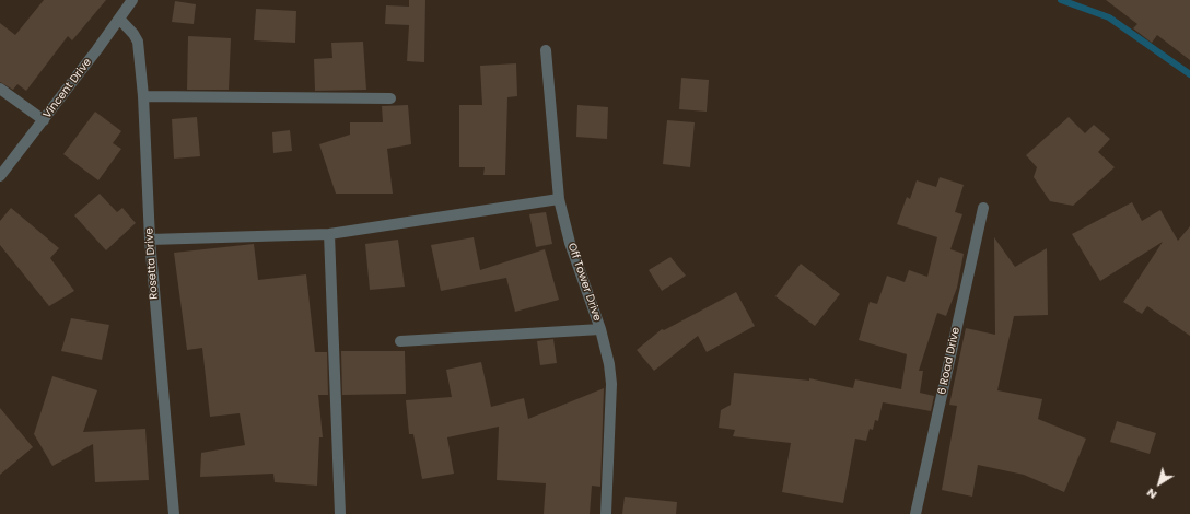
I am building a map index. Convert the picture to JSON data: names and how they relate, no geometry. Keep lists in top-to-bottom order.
{
  "streets": {
    "street": [
      "Vincent Drive",
      "Rosetta Drive",
      "Off Tower Drive",
      "6 Road Drive"
    ]
  },
  "crossings": [
    ["Vincent Drive", "Rosetta Drive"]
  ],
  "north": "bottom left"
}
